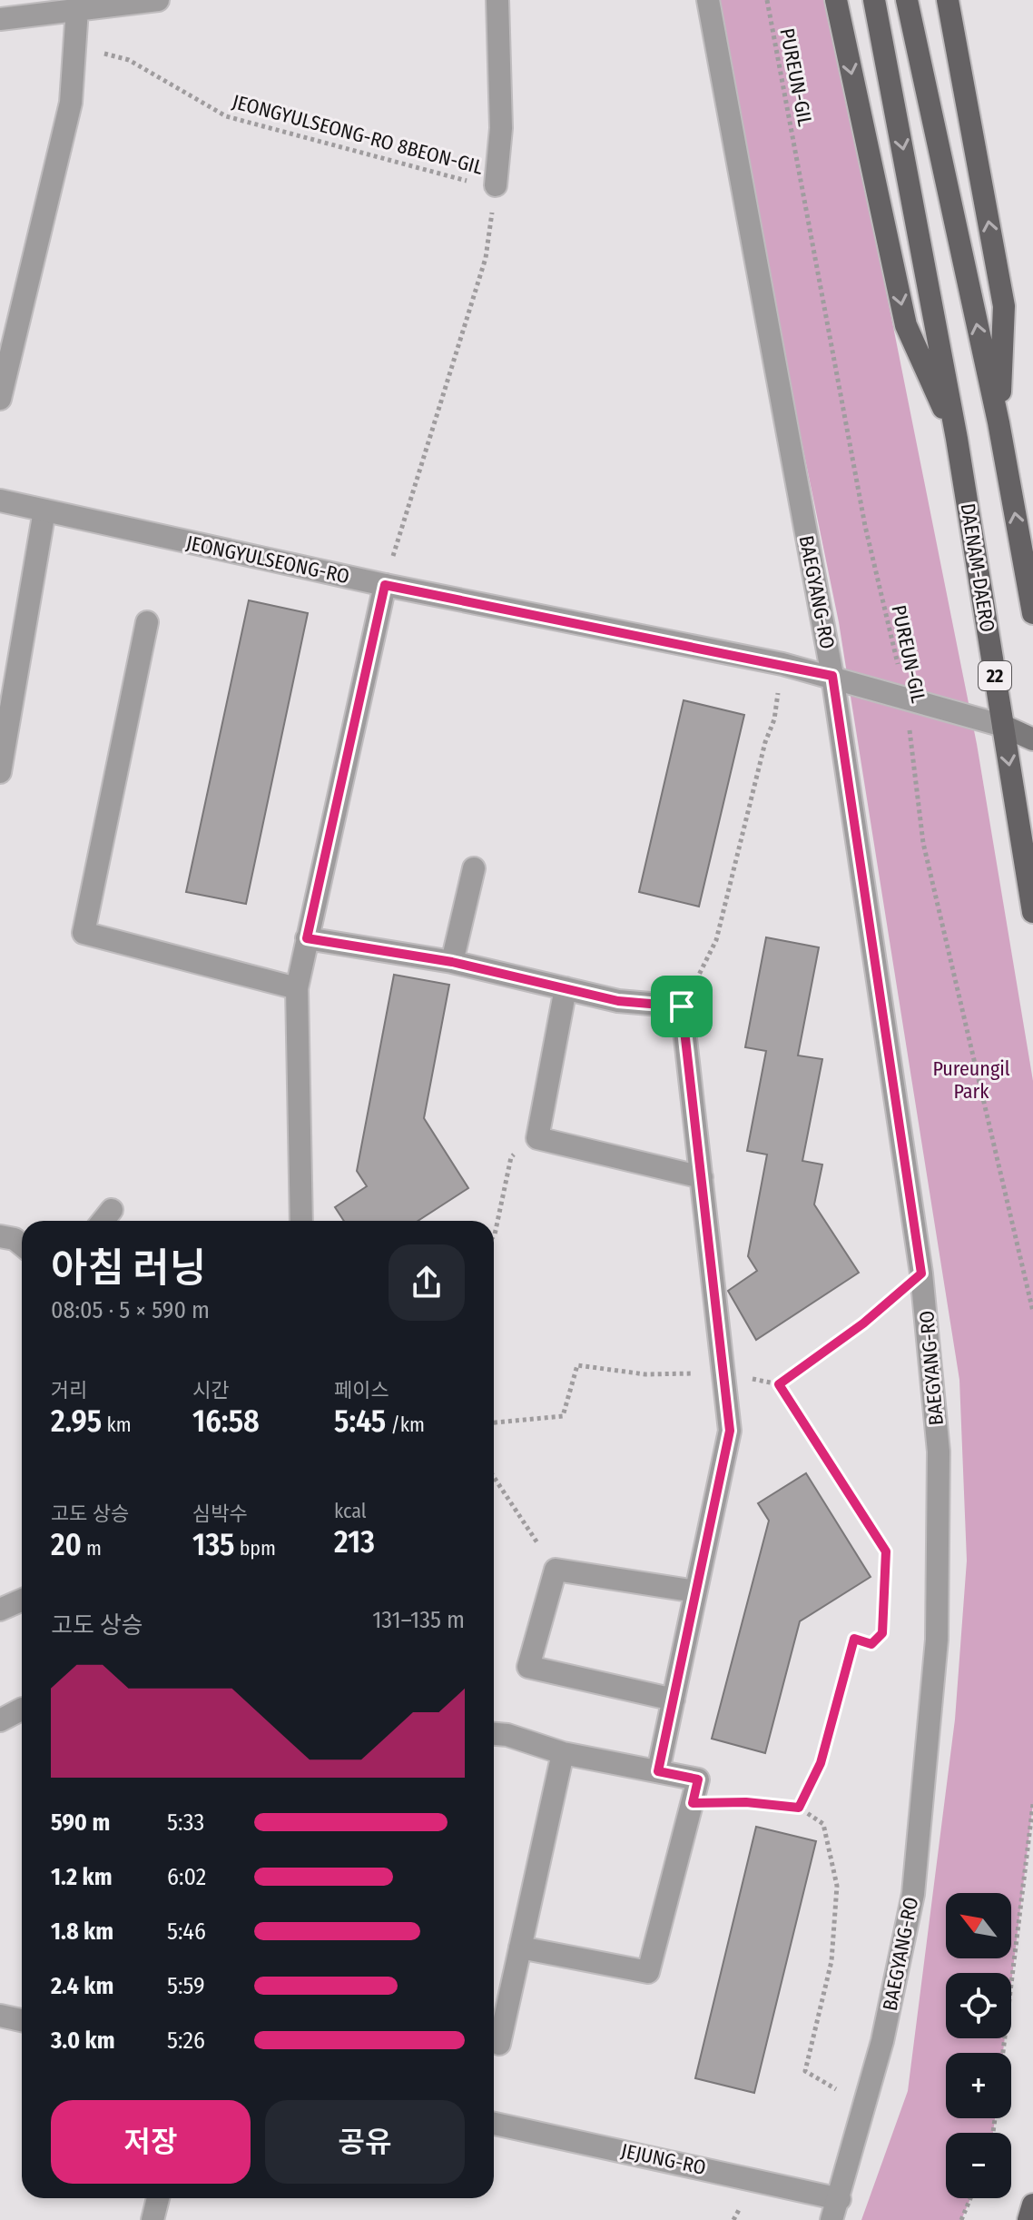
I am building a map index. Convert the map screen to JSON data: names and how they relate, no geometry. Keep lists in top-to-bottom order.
{
  "streets": {
    "main road": ["DAENAM-DAERO", "22"],
    "street": ["JEONGYULSEONG-RO", "BAEGYANG-RO", "JEJUNG-RO"],
    "path": ["PUREUN-GIL", "JEONGYULSEONG-RO 8BEON-GIL"]
  },
  "crossings": [
    ["PUREUN-GIL", "JEONGYULSEONG-RO"],
    ["JEONGYULSEONG-RO 8BEON-GIL", "JEONGYULSEONG-RO"],
    ["JEONGYULSEONG-RO", "DAENAM-DAERO"],
    ["JEONGYULSEONG-RO", "BAEGYANG-RO"],
    ["BAEGYANG-RO", "JEJUNG-RO"]
  ],
  "parks": ["Pureungil Park"],
  "north": "top left",
  "page": {
    "heading": ["아침 러닝", "08:05 · 5 × 590 m"],
    "stats": [
      ["거리", "2.95 km"],
      ["시간", "16:58"],
      ["페이스", "5:45 /km"],
      ["고도 상승", "20 m"],
      ["심박수", "135 bpm"],
      ["kcal", "213"]
    ],
    "chart": ["고도 상승", "131–135 m"],
    "list": [
      {
        "name": "590 m",
        "note": "5:33"
      },
      {
        "name": "1.2 km",
        "note": "6:02"
      },
      {
        "name": "1.8 km",
        "note": "5:46"
      },
      {
        "name": "2.4 km",
        "note": "5:59"
      },
      {
        "name": "3.0 km",
        "note": "5:26"
      }
    ],
    "map_buttons": ["+", "−"],
    "buttons": ["저장", "공유"]
  }
}
